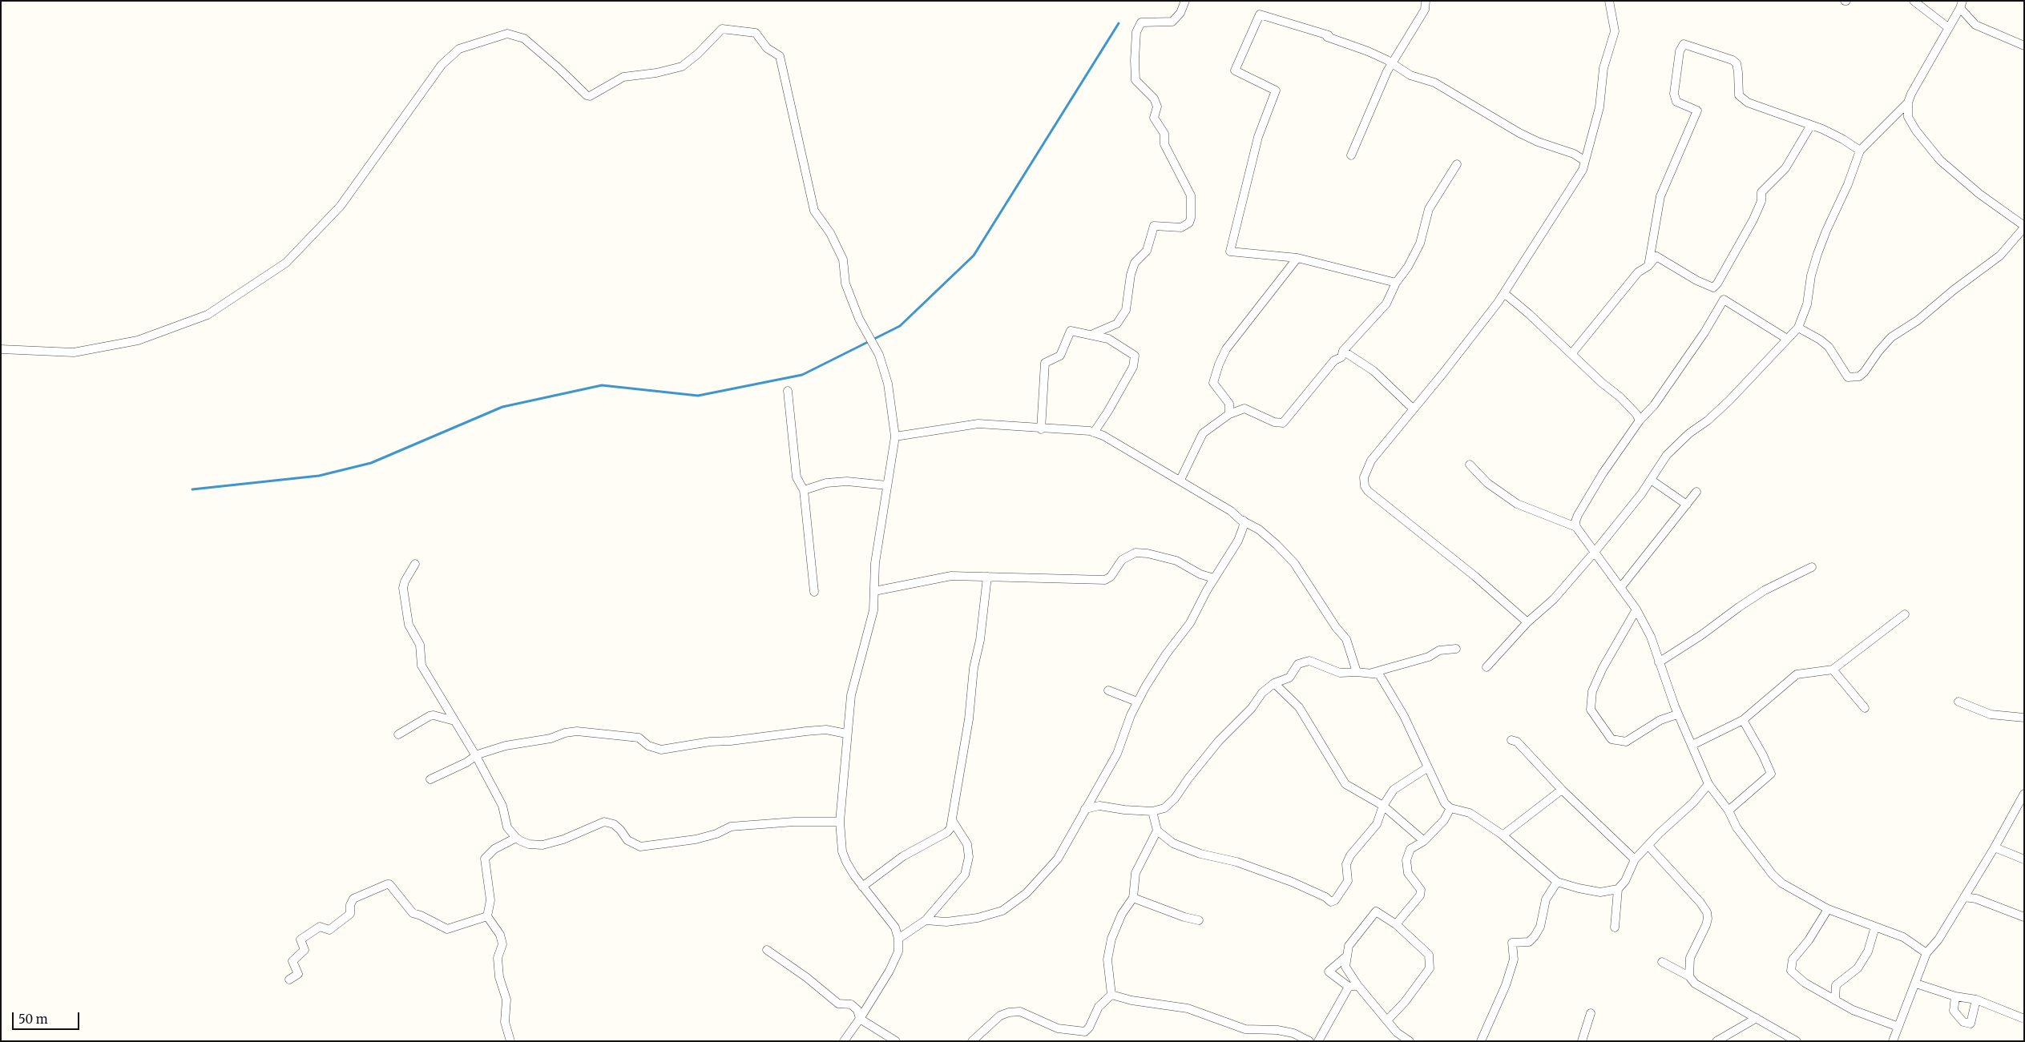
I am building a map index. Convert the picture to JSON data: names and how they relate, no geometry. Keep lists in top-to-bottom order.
{
  "scale_bar": "50 m"
}
